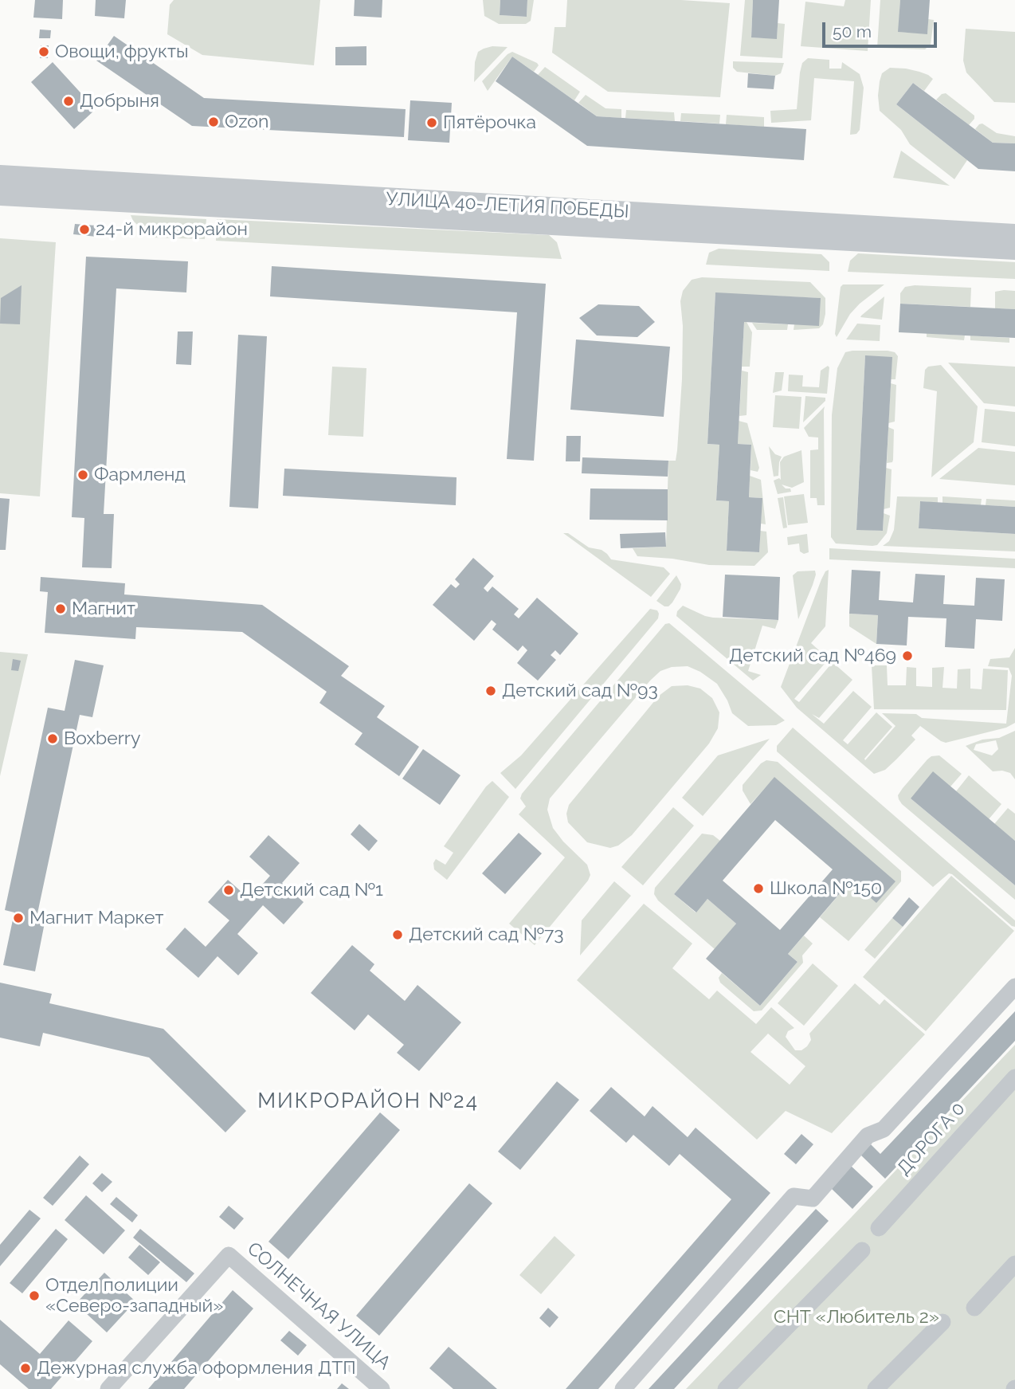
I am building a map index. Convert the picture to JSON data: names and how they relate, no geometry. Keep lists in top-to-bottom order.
{
  "streets": {
    "street": ["УЛИЦА 40-ЛЕТИЯ ПОБЕДЫ", "ДОРОГА 0", "СОЛНЕЧНАЯ УЛИЦА"]
  },
  "districts": ["МИКРОРАЙОН №24"],
  "parks": ["СНТ «Любитель 2»"],
  "places": [
    "Овощи, фрукты",
    "Добрыня",
    "Ozon",
    "Пятёрочка",
    "24-й микрорайон",
    "Фармленд",
    "Магнит",
    "Детский сад №469",
    "Детский сад №93",
    "Boxberry",
    "Школа №150",
    "Детский сад №1",
    "Магнит Маркет",
    "Детский сад №73",
    "Отдел полиции «Северо-западный»",
    "Дежурная служба оформления ДТП"
  ],
  "scale_bar": "50 m"
}
